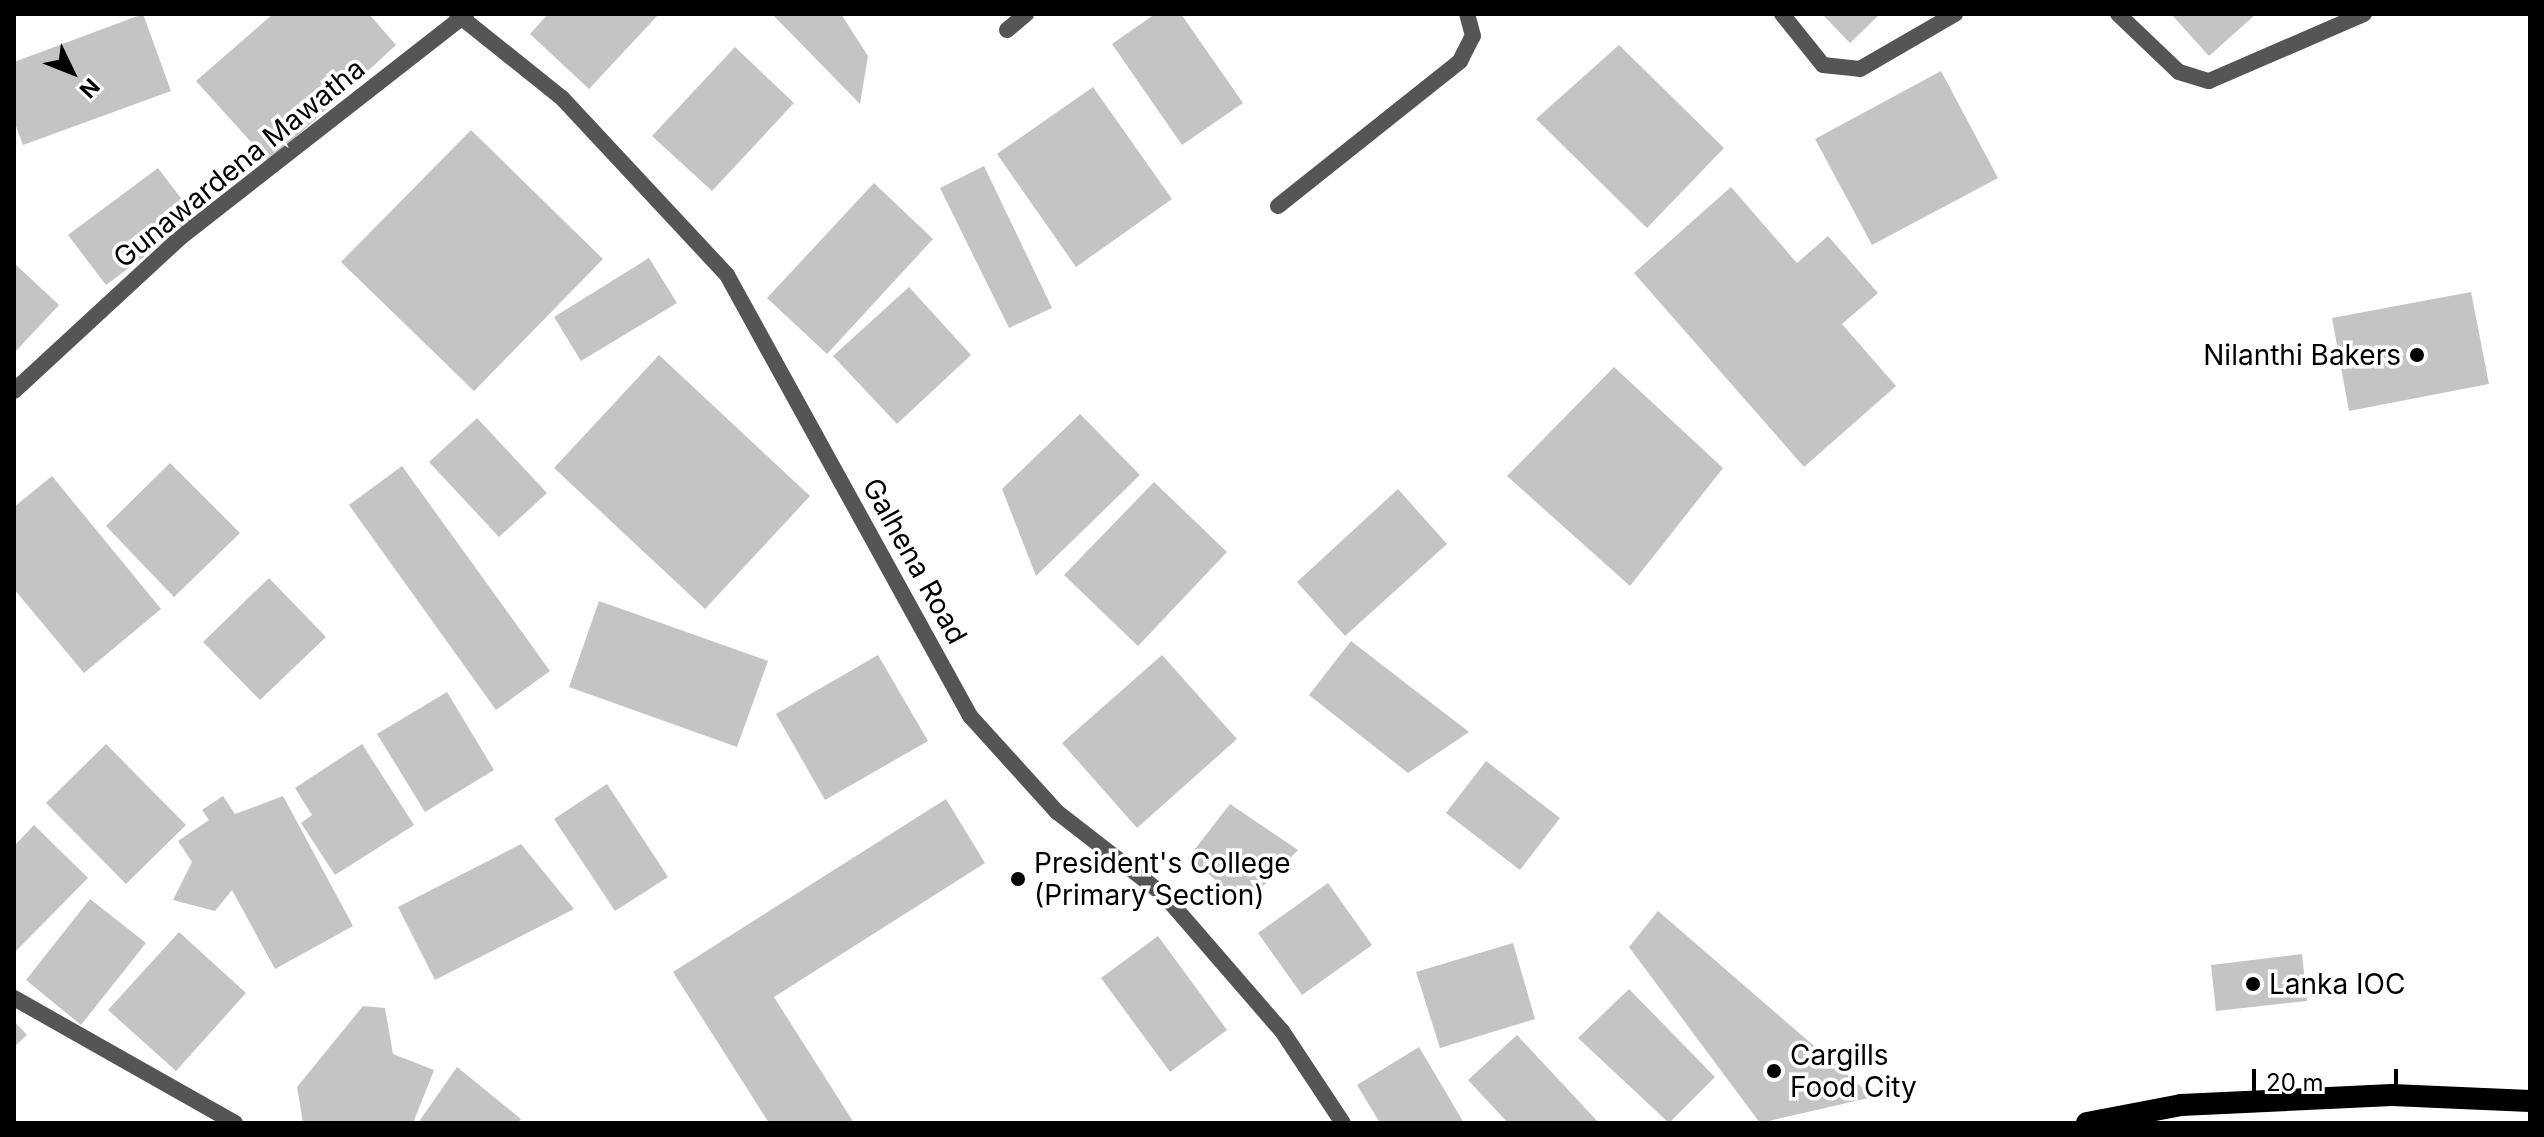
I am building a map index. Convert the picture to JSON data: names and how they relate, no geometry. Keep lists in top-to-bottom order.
{
  "streets": {
    "street": ["Gunawardena Mawatha", "Galhena Road"]
  },
  "crossings": [
    ["Gunawardena Mawatha", "Galhena Road"]
  ],
  "places": [
    "Nilanthi Bakers",
    "President's College (Primary Section)",
    "Lanka IOC",
    "Cargills Food City"
  ],
  "scale_bar": "20 m",
  "north": "bottom right"
}
